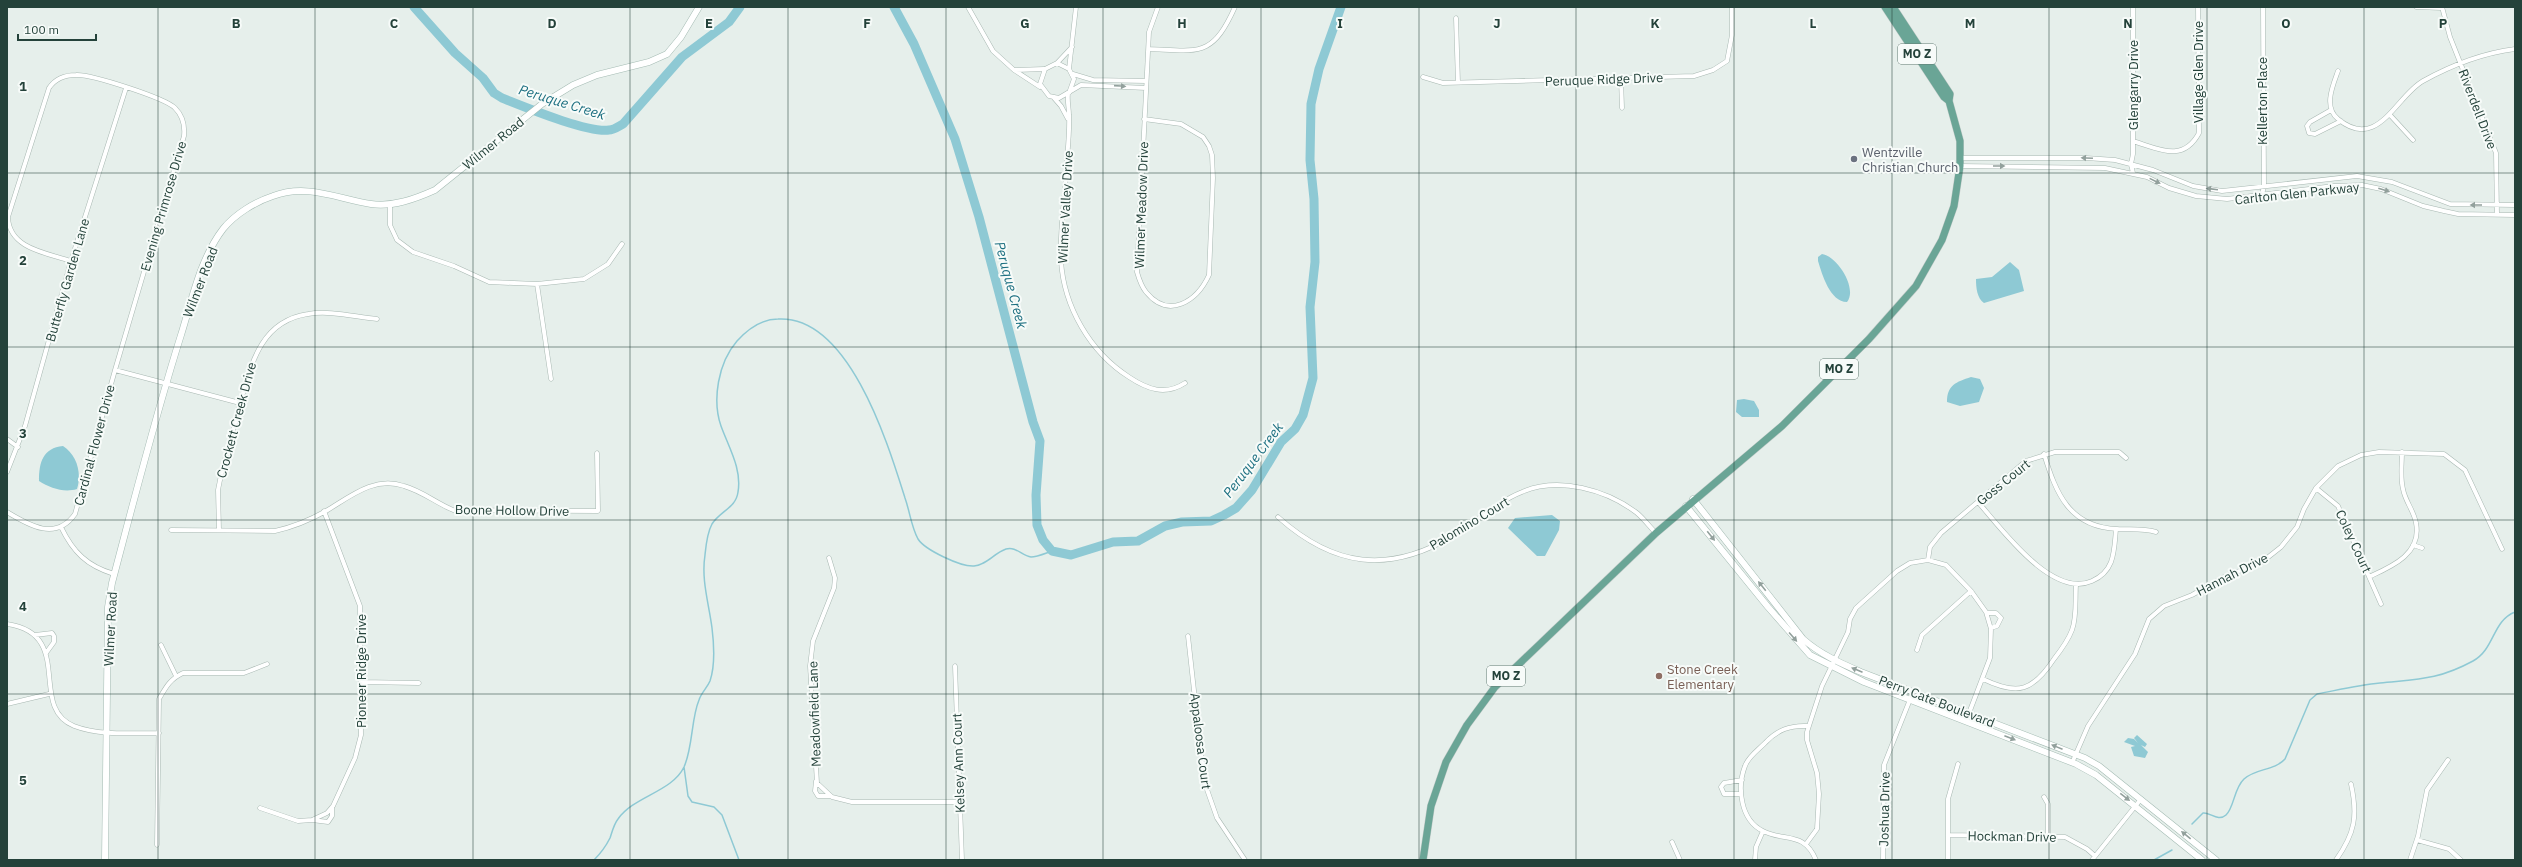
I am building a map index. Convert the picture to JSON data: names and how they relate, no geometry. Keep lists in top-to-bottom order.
{
  "streets": {
    "main road": ["MO Z"],
    "street": [
      "Village Glen Drive",
      "Peruque Ridge Drive",
      "Glengarry Drive",
      "Kellerton Place",
      "Riverdell Drive",
      "Wilmer Road",
      "Carlton Glen Parkway",
      "Wilmer Meadow Drive",
      "Evening Primrose Drive",
      "Wilmer Valley Drive",
      "Butterfly Garden Lane",
      "Crockett Creek Drive",
      "Cardinal Flower Drive",
      "Goss Court",
      "Boone Hollow Drive",
      "Palomino Court",
      "Coley Court",
      "Hannah Drive",
      "Pioneer Ridge Drive",
      "Perry Cate Boulevard",
      "Meadowfield Lane",
      "Appaloosa Court",
      "Kelsey Ann Court",
      "Joshua Drive",
      "Hockman Drive"
    ]
  },
  "crossings": [
    ["MO Z", "Carlton Glen Parkway"],
    ["MO Z", "Palomino Court"],
    ["MO Z", "Perry Cate Boulevard"],
    ["Village Glen Drive", "Glengarry Drive"],
    ["Glengarry Drive", "Carlton Glen Parkway"],
    ["Kellerton Place", "Carlton Glen Parkway"],
    ["Riverdell Drive", "Carlton Glen Parkway"],
    ["Evening Primrose Drive", "Butterfly Garden Lane"],
    ["Evening Primrose Drive", "Cardinal Flower Drive"],
    ["Crockett Creek Drive", "Boone Hollow Drive"],
    ["Boone Hollow Drive", "Pioneer Ridge Drive"],
    ["Coley Court", "Hannah Drive"],
    ["Hannah Drive", "Perry Cate Boulevard"],
    ["Perry Cate Boulevard", "Joshua Drive"],
    ["Meadowfield Lane", "Kelsey Ann Court"]
  ],
  "water": ["Peruque Creek"],
  "places": ["Wentzville Christian Church", "Stone Creek Elementary"],
  "scale_bar": "100 m",
  "grid": {
    "columns": [
      "B",
      "C",
      "D",
      "E",
      "F",
      "G",
      "H",
      "I",
      "J",
      "K",
      "L",
      "M",
      "N",
      "O",
      "P"
    ],
    "rows": [
      "1",
      "2",
      "3",
      "4",
      "5"
    ]
  }
}
